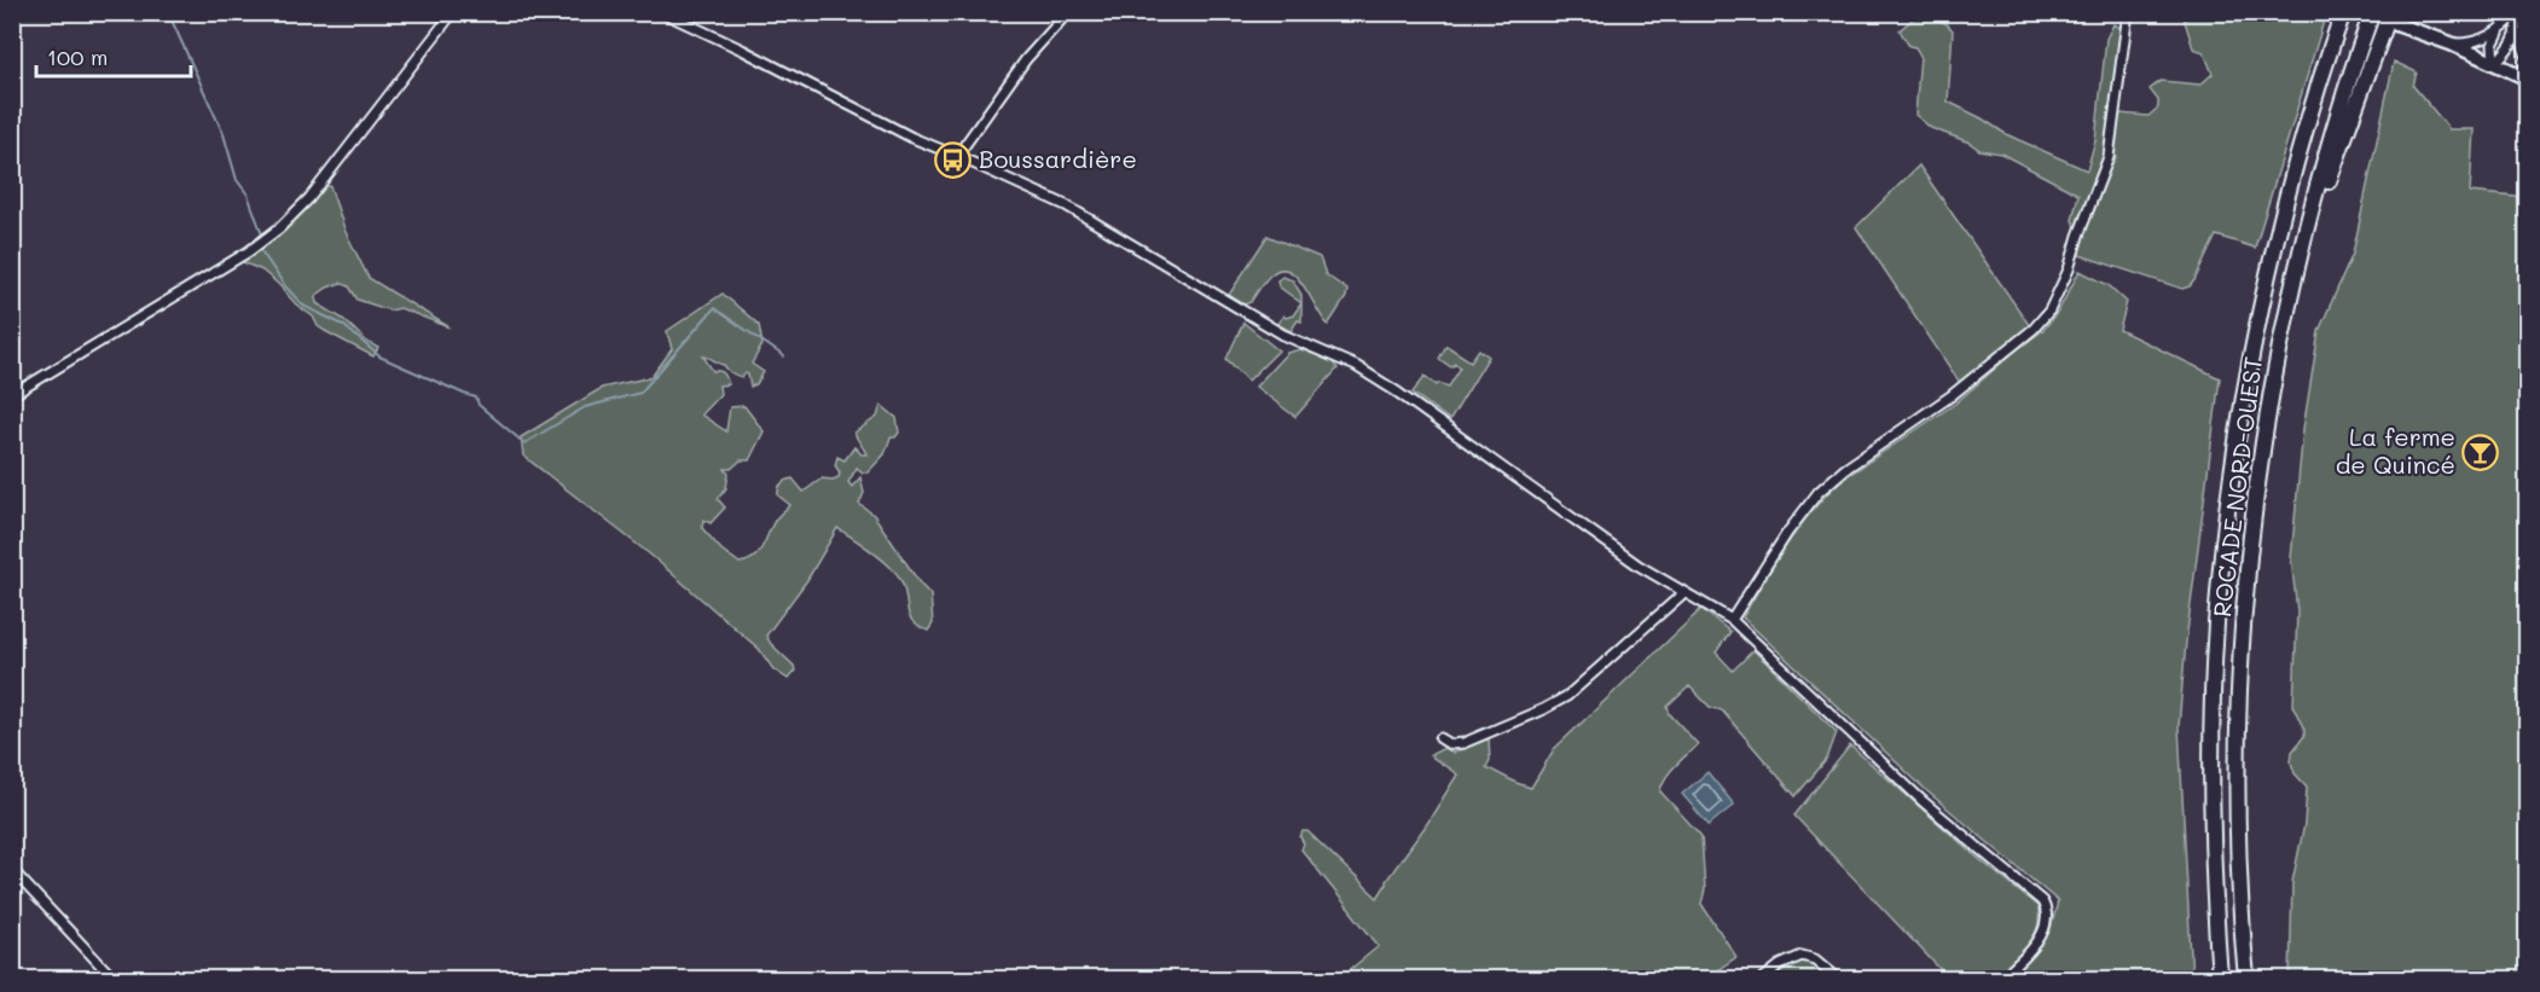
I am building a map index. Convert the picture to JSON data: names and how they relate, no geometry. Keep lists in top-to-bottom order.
{
  "streets": {
    "highway": ["ROCADE NORD-OUEST"]
  },
  "places": {
    "bus stop": ["Boussardière"],
    "bar": ["La ferme de Quincé"]
  },
  "scale_bar": "100 m"
}
